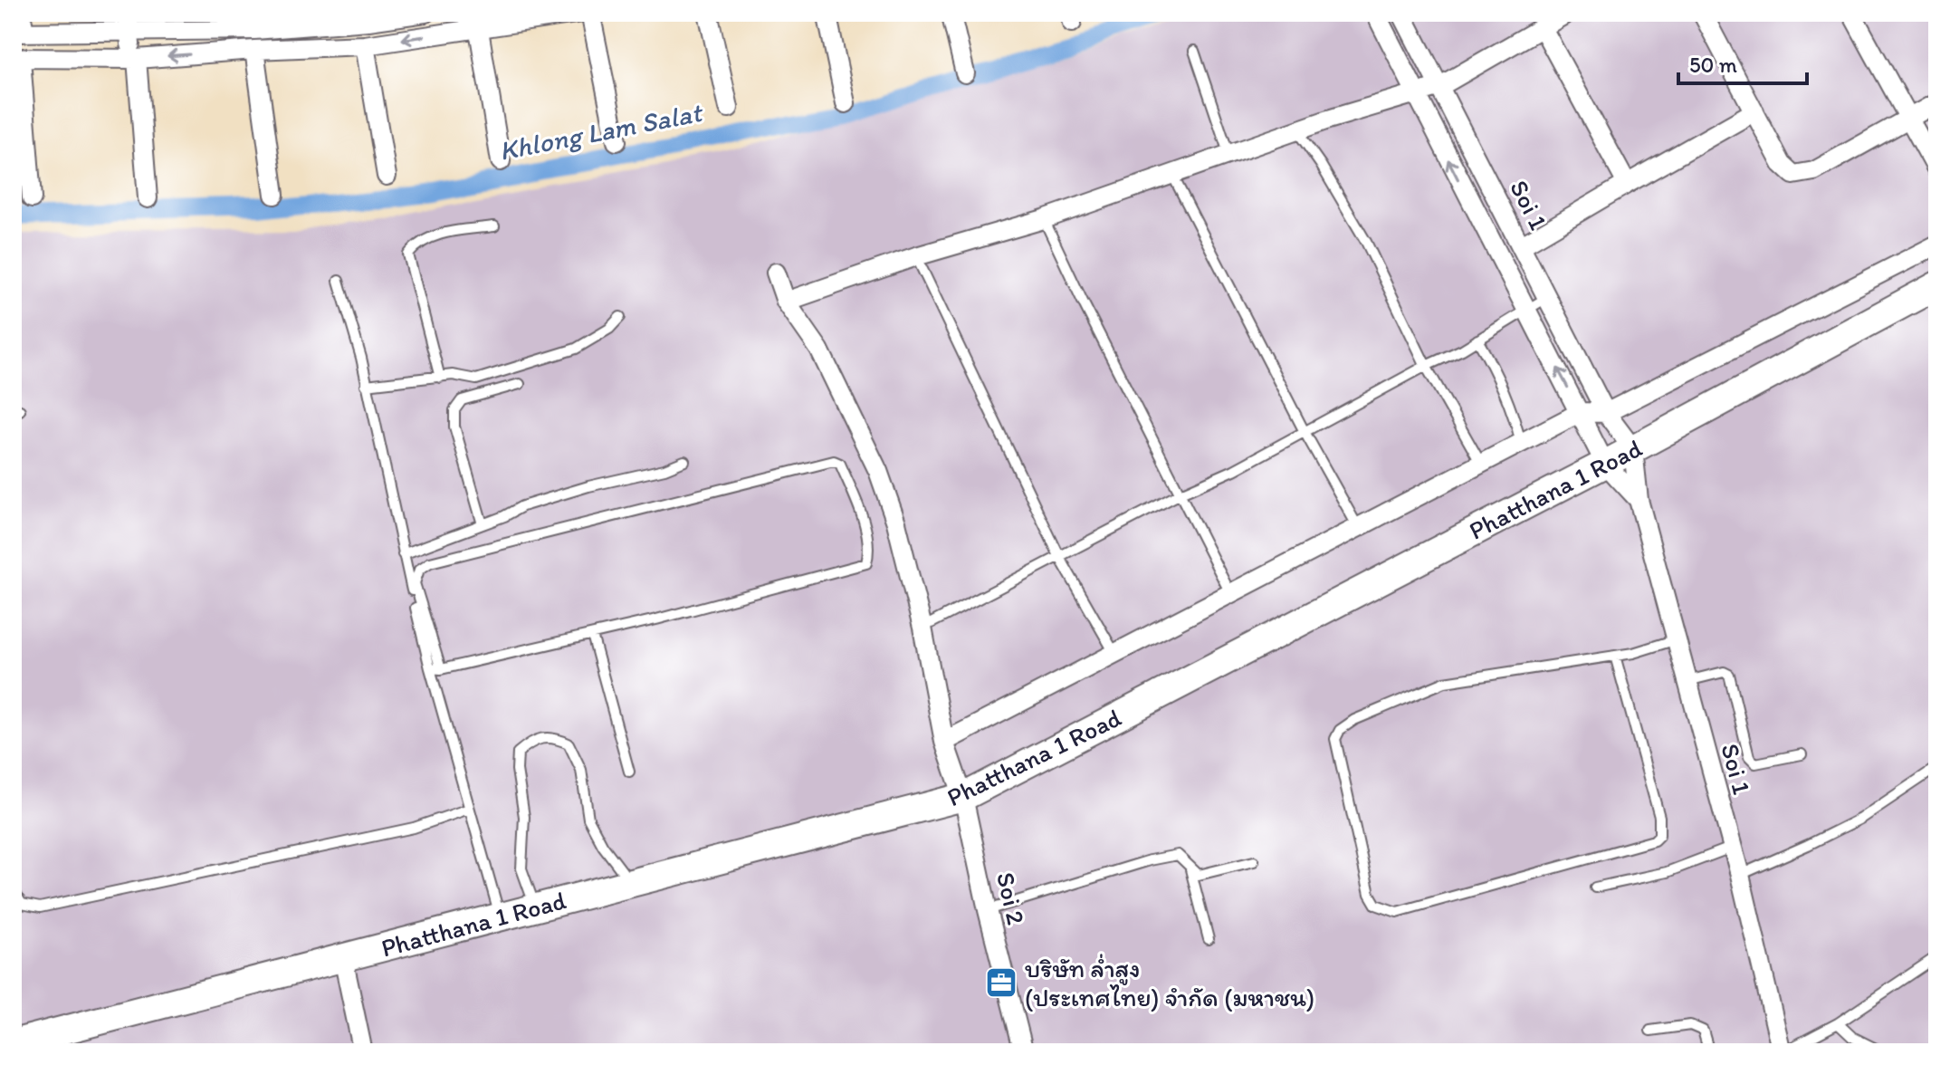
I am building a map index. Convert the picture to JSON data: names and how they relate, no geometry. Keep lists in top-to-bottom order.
{
  "streets": {
    "main road": ["Phatthana 1 Road"],
    "street": ["Soi 1", "Soi 2"]
  },
  "crossings": [
    ["Soi 1", "Phatthana 1 Road"],
    ["Phatthana 1 Road", "Soi 2"]
  ],
  "water": ["Khlong Lam Salat"],
  "places": {
    "office": ["บริษัท ล่ำสูง (ประเทศไทย) จำกัด (มหาชน)"]
  },
  "scale_bar": "50 m"
}
